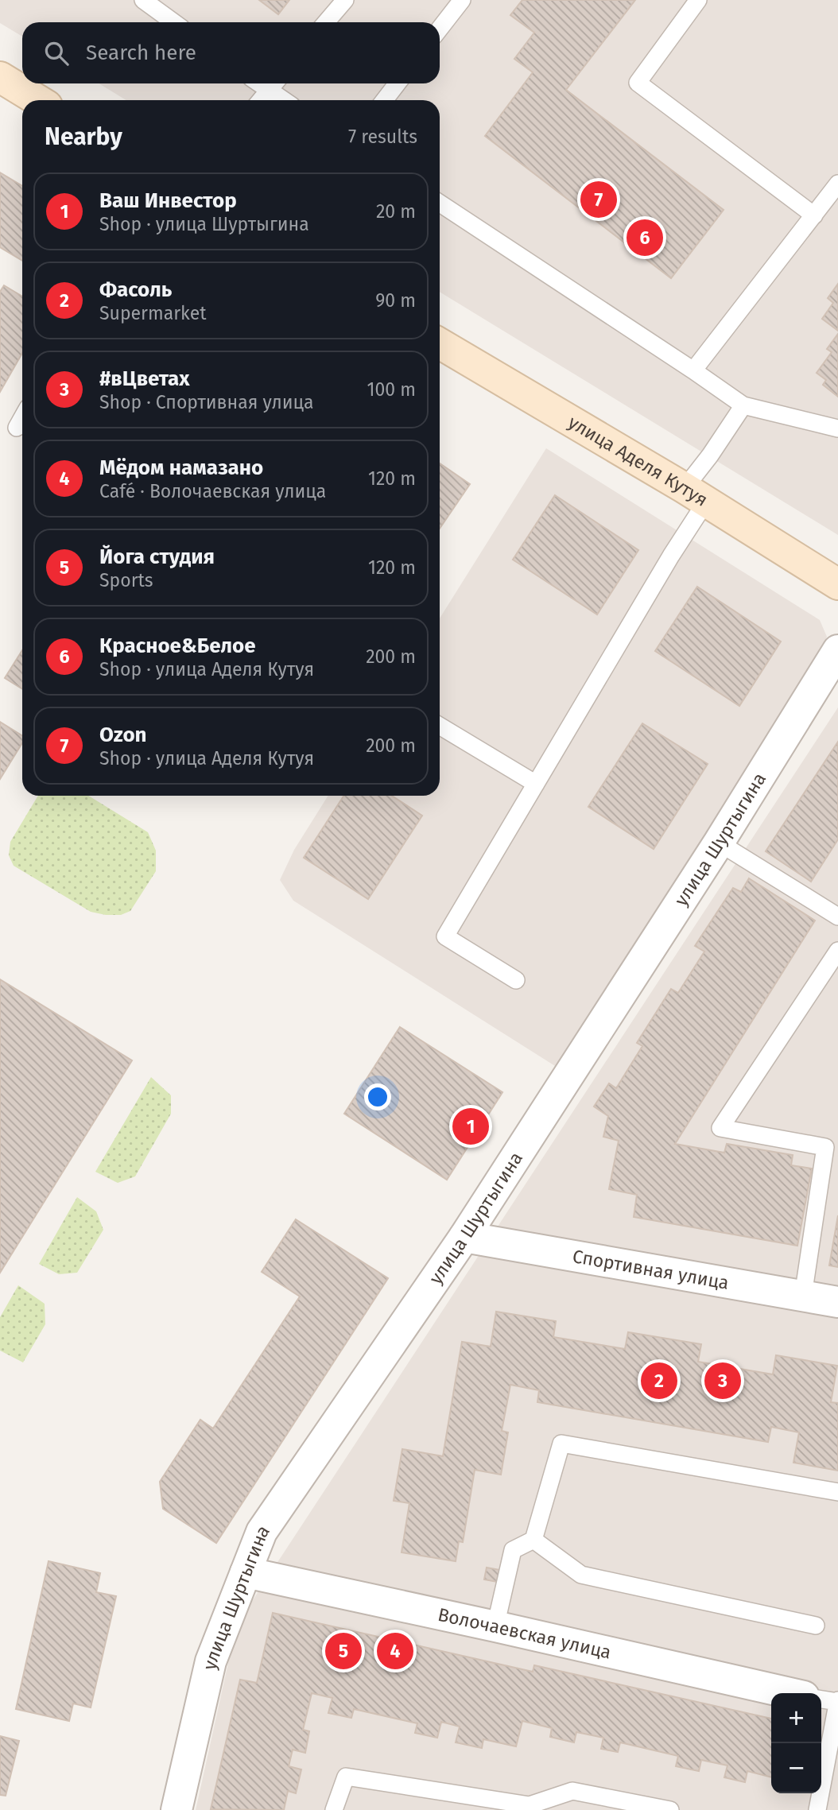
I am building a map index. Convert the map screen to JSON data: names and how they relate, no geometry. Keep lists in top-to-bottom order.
{
  "streets": {
    "main road": ["улица Аделя Кутуя"],
    "street": ["улица Шуртыгина", "Спортивная улица", "Волочаевская улица"]
  },
  "crossings": [
    ["улица Шуртыгина", "Спортивная улица"],
    ["улица Шуртыгина", "Волочаевская улица"]
  ],
  "page": {
    "search": "Search here",
    "heading": ["Nearby", "7 results"],
    "list": [
      {
        "mark": "1",
        "name": "Ваш Инвестор",
        "note": "Shop · улица Шуртыгина",
        "value": "20 m"
      },
      {
        "mark": "2",
        "name": "Фасоль",
        "note": "Supermarket",
        "value": "90 m"
      },
      {
        "mark": "3",
        "name": "#вЦветах",
        "note": "Shop · Спортивная улица",
        "value": "100 m"
      },
      {
        "mark": "4",
        "name": "Мёдом намазано",
        "note": "Café · Волочаевская улица",
        "value": "120 m"
      },
      {
        "mark": "5",
        "name": "Йога студия",
        "note": "Sports",
        "value": "120 m"
      },
      {
        "mark": "6",
        "name": "Красное&Белое",
        "note": "Shop · улица Аделя Кутуя",
        "value": "200 m"
      },
      {
        "mark": "7",
        "name": "Ozon",
        "note": "Shop · улица Аделя Кутуя",
        "value": "200 m"
      }
    ],
    "pins": [
      "7",
      "6",
      "1",
      "2",
      "3",
      "4",
      "5"
    ],
    "map_buttons": ["+", "−"]
  }
}
